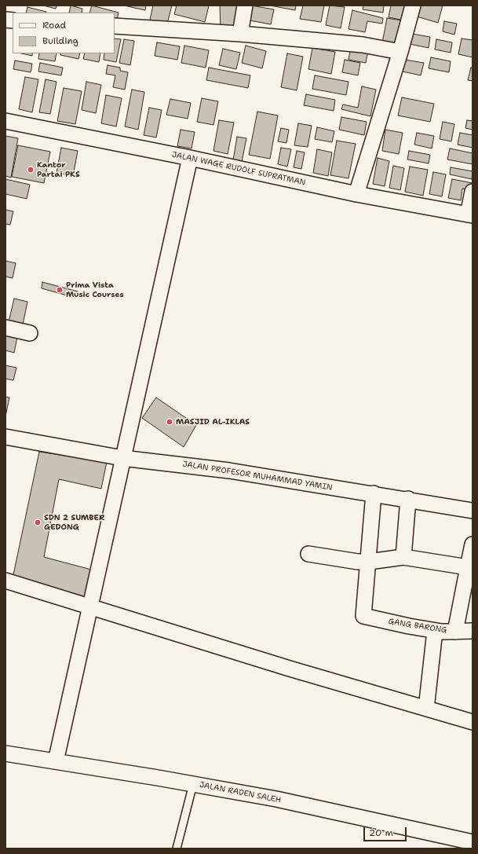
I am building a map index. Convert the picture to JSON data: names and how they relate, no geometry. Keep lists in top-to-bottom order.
{
  "streets": {
    "street": [
      "JALAN WAGE RUDOLF SUPRATMAN",
      "JALAN PROFESOR MUHAMMAD YAMIN",
      "GANG BARONG",
      "JALAN RADEN SALEH"
    ]
  },
  "places": [
    "Kantor Partai PKS",
    "Prima Vista Music Courses",
    "MASJID AL-IKLAS",
    "SDN 2 SUMBER GEDONG"
  ],
  "legend": ["Road", "Building"],
  "scale_bar": "20 m"
}
